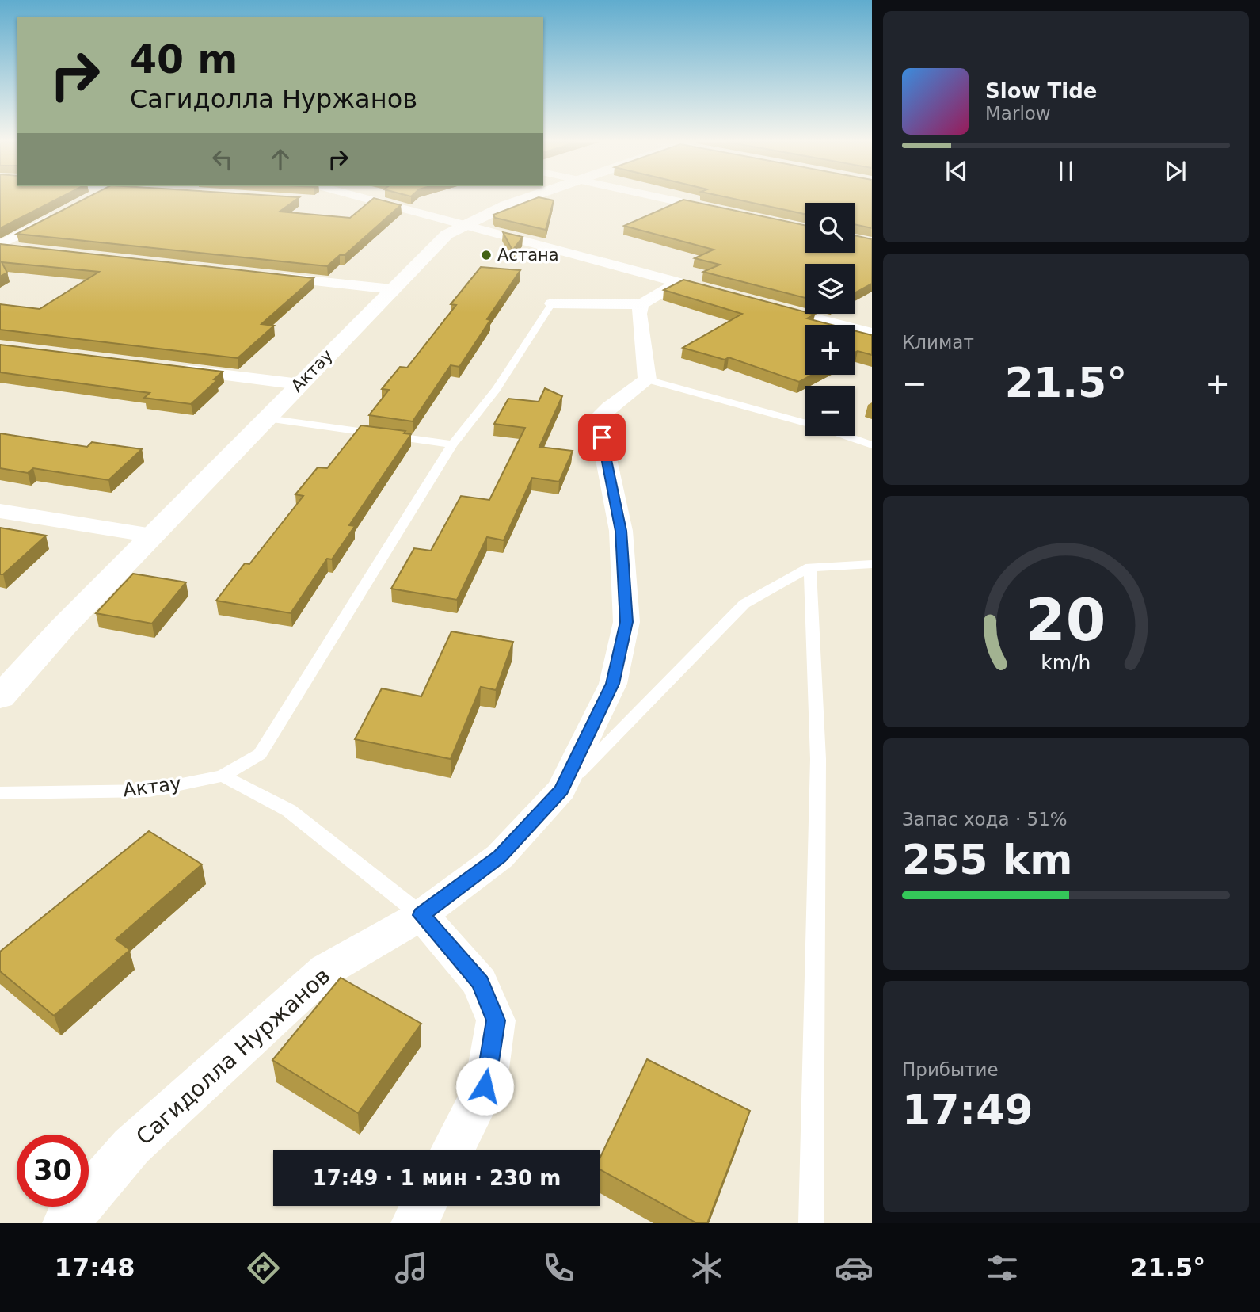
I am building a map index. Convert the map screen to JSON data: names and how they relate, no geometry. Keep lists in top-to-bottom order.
{
  "streets": {
    "street": ["Актау", "Сагидолла Нуржанов"]
  },
  "places": ["Астана"],
  "page": {
    "turn": ["40 m", "Сагидолла Нуржанов"],
    "song": ["Slow Tide", "Marlow"],
    "map_buttons": ["+", "−"],
    "tile": [
      "Климат",
      ["Запас хода · 51%", "255 km"],
      ["Прибытие", "17:49"]
    ],
    "heat": ["−", "21.5°", "+"],
    "limit": "30",
    "trip": "17:49 · 1 мин · 230 m",
    "tabs": ["17:48", "21.5°"],
    "gauge": ["20", "km/h"]
  }
}
